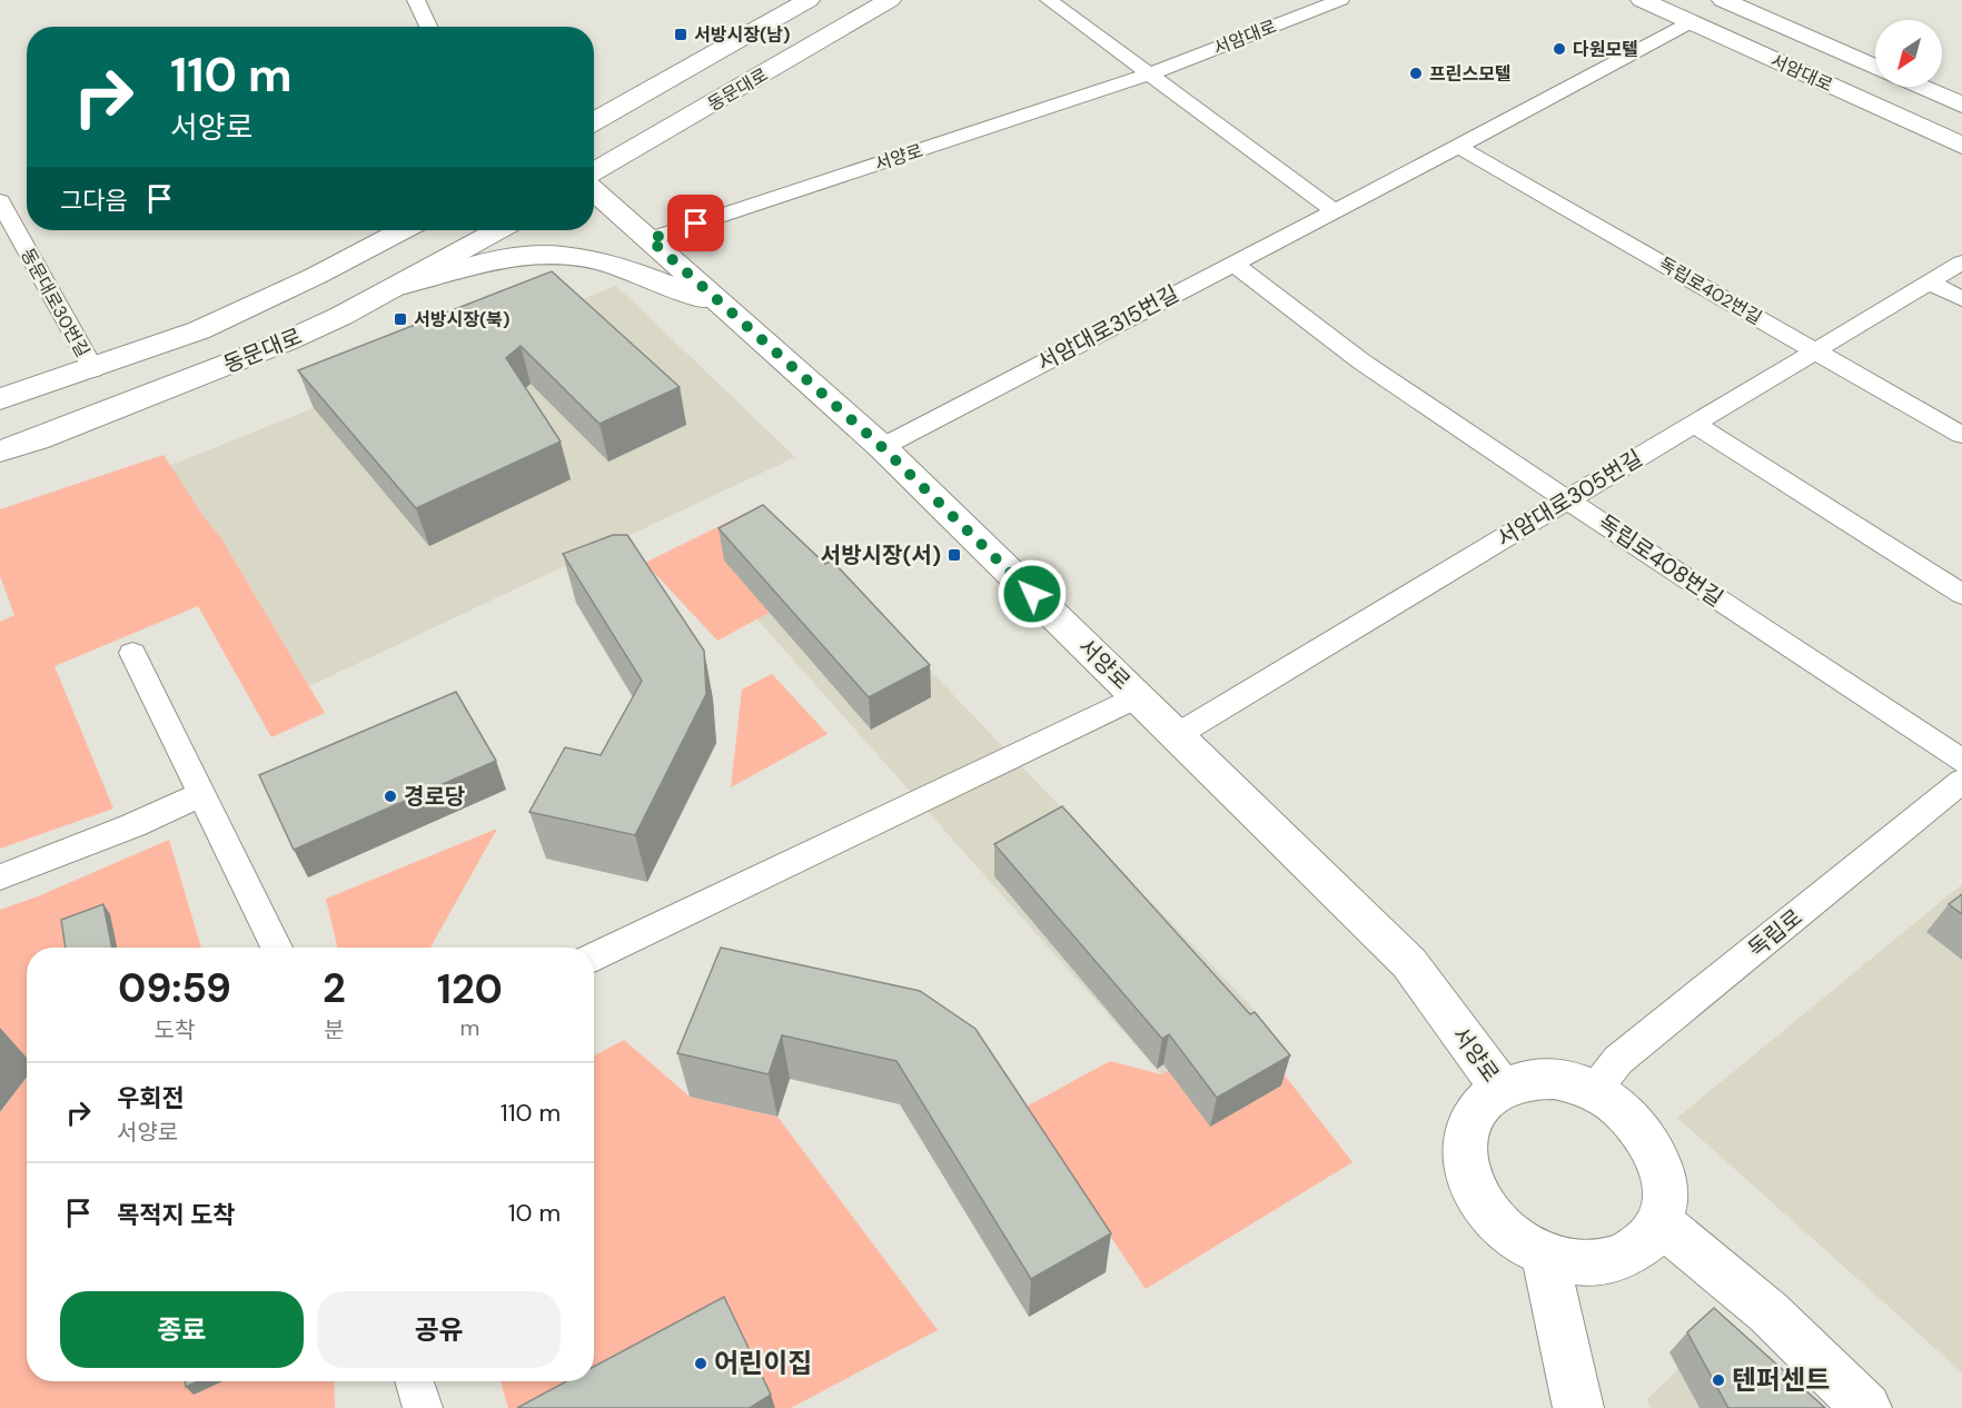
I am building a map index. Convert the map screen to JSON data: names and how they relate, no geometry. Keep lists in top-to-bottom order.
{
  "streets": {
    "main road": ["서암대로", "동문대로", "서양로"],
    "lane": [
      "독립로402번길",
      "동문대로30번길",
      "서암대로315번길",
      "서암대로305번길",
      "독립로408번길",
      "독립로"
    ]
  },
  "crossings": [
    ["서암대로", "서양로"],
    ["서암대로", "서암대로315번길"],
    ["동문대로", "동문대로30번길"],
    ["서양로", "서암대로315번길"],
    ["서양로", "서암대로305번길"],
    ["서양로", "독립로"],
    ["독립로402번길", "서암대로315번길"],
    ["독립로402번길", "서암대로305번길"],
    ["서암대로315번길", "독립로408번길"],
    ["서암대로305번길", "독립로408번길"]
  ],
  "places": {
    "transit": ["서방시장(남)", "서방시장(북)", "서방시장(서)"],
    "other": [
      "다원모텔",
      "프린스모텔",
      "경로당",
      "어린이집",
      "텐퍼센트"
    ]
  },
  "north": "bottom left",
  "page": {
    "turn": ["110 m", "서양로"],
    "then": "그다음",
    "eta": [
      "09:59",
      "도착",
      "2",
      "분",
      "120",
      "m"
    ],
    "list": [
      {
        "name": "우회전",
        "note": "서양로",
        "value": "110 m"
      },
      {
        "name": "목적지 도착",
        "value": "10 m"
      }
    ],
    "buttons": ["종료", "공유"]
  }
}
